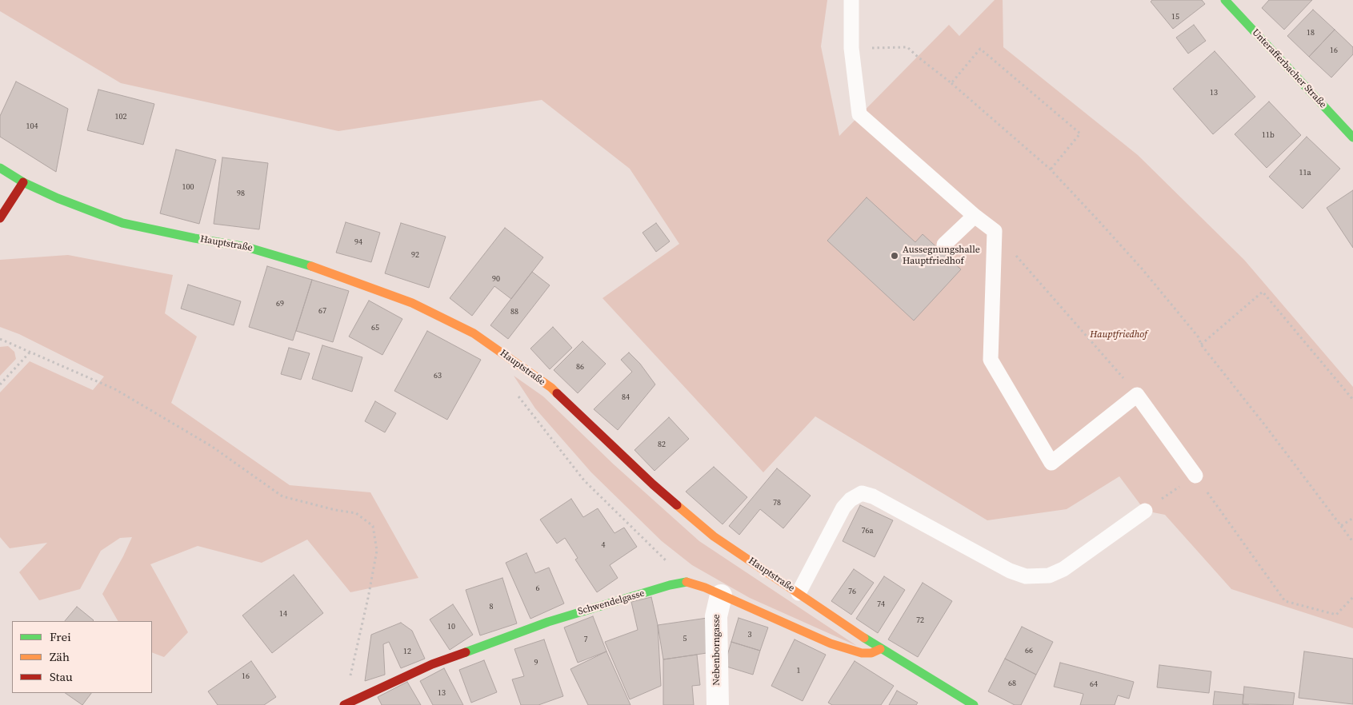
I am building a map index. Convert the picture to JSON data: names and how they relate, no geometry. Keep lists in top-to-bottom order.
{
  "streets": {
    "street": [
      "Unterafferbacher Straße",
      "Hauptstraße",
      "Schwendelgasse",
      "Nebenborngasse"
    ]
  },
  "crossings": [
    ["Hauptstraße", "Schwendelgasse"],
    ["Schwendelgasse", "Nebenborngasse"]
  ],
  "parks": ["Hauptfriedhof"],
  "places": ["Aussegnungshalle Hauptfriedhof"],
  "house_numbers": [
    "15",
    "18",
    "16",
    "13",
    "102",
    "104",
    "11b",
    "11a",
    "100",
    "98",
    "94",
    "92",
    "90",
    "69",
    "67",
    "88",
    "65",
    "86",
    "63",
    "84",
    "82",
    "78",
    "76a",
    "4",
    "6",
    "76",
    "74",
    "8",
    "14",
    "72",
    "10",
    "3",
    "5",
    "7",
    "66",
    "12",
    "9",
    "1",
    "16",
    "68",
    "64",
    "13"
  ],
  "legend": ["Frei", "Zäh", "Stau"]
}
